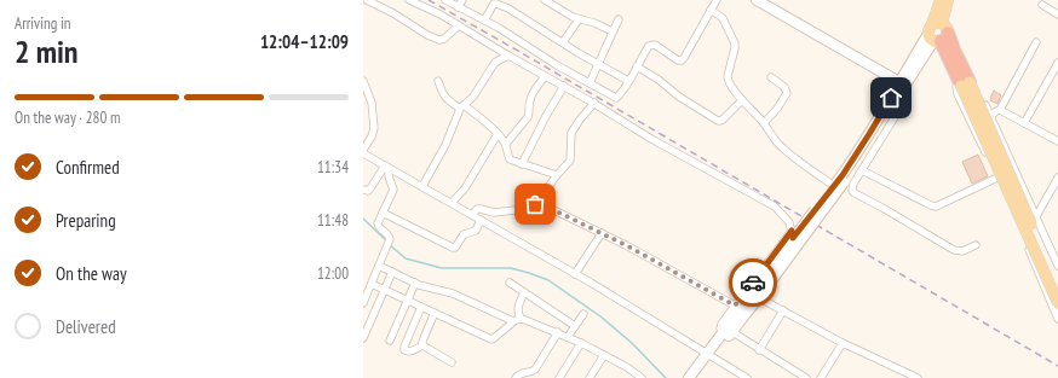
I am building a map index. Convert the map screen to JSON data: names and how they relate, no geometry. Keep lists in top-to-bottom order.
{
  "page": {
    "heading": ["2 min", "Arriving in", "12:04–12:09"],
    "bar": "On the way · 280 m",
    "list": [
      ["Confirmed", "11:34"],
      ["Preparing", "11:48"],
      ["On the way", "12:00"],
      "Delivered"
    ]
  }
}
